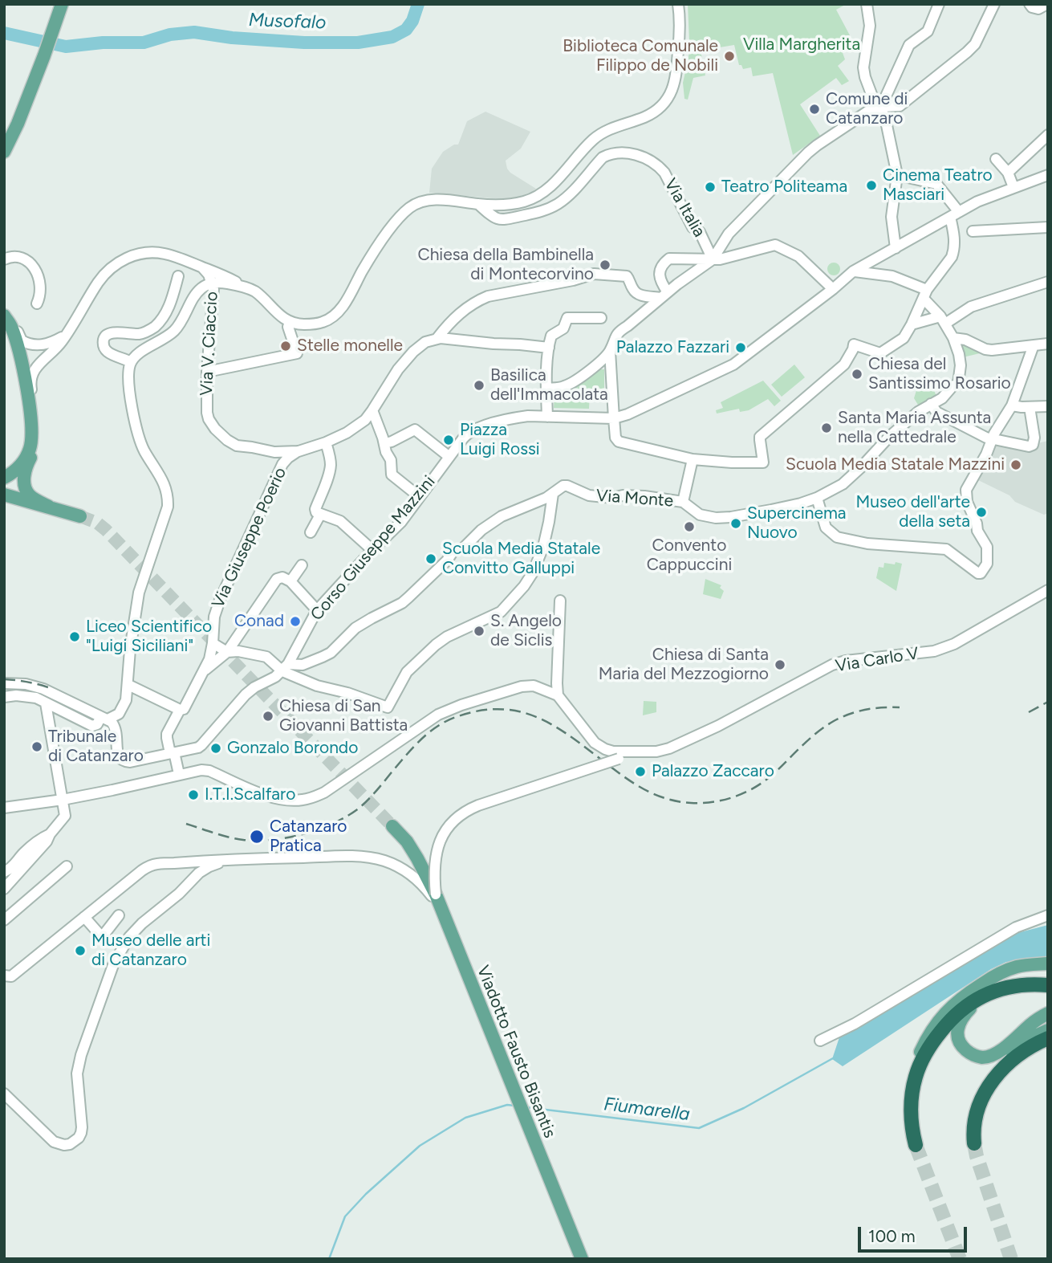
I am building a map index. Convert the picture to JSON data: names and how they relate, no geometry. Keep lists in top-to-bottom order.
{
  "streets": {
    "main road": ["Viadotto Fausto Bisantis"],
    "street": [
      "Via Italia",
      "Via V. Ciaccio",
      "Via Monte",
      "Via Giuseppe Poerio",
      "Corso Giuseppe Mazzini",
      "Via Carlo V"
    ]
  },
  "crossings": [
    ["Via V. Ciaccio", "Via Giuseppe Poerio"]
  ],
  "water": ["Musofalo", "Fiumarella"],
  "parks": ["Villa Margherita"],
  "places": [
    "Biblioteca Comunale Filippo de Nobili",
    "Comune di Catanzaro",
    "Cinema Teatro Masciari",
    "Teatro Politeama",
    "Chiesa della Bambinella di Montecorvino",
    "Stelle monelle",
    "Palazzo Fazzari",
    "Chiesa del Santissimo Rosario",
    "Basilica dell'Immacolata",
    "Santa Maria Assunta nella Cattedrale",
    "Piazza Luigi Rossi",
    "Scuola Media Statale Mazzini",
    "Museo dell'arte della seta",
    "Supercinema Nuovo",
    "Convento Cappuccini",
    "Scuola Media Statale Convitto Galluppi",
    "Conad",
    "S. Angelo de Siclis",
    "Liceo Scientifico \"Luigi Siciliani\"",
    "Chiesa di Santa Maria del Mezzogiorno",
    "Chiesa di San Giovanni Battista",
    "Tribunale di Catanzaro",
    "Gonzalo Borondo",
    "Palazzo Zaccaro",
    "I.T.I.Scalfaro",
    "Catanzaro Pratica",
    "Museo delle arti di Catanzaro"
  ],
  "scale_bar": "100 m"
}
